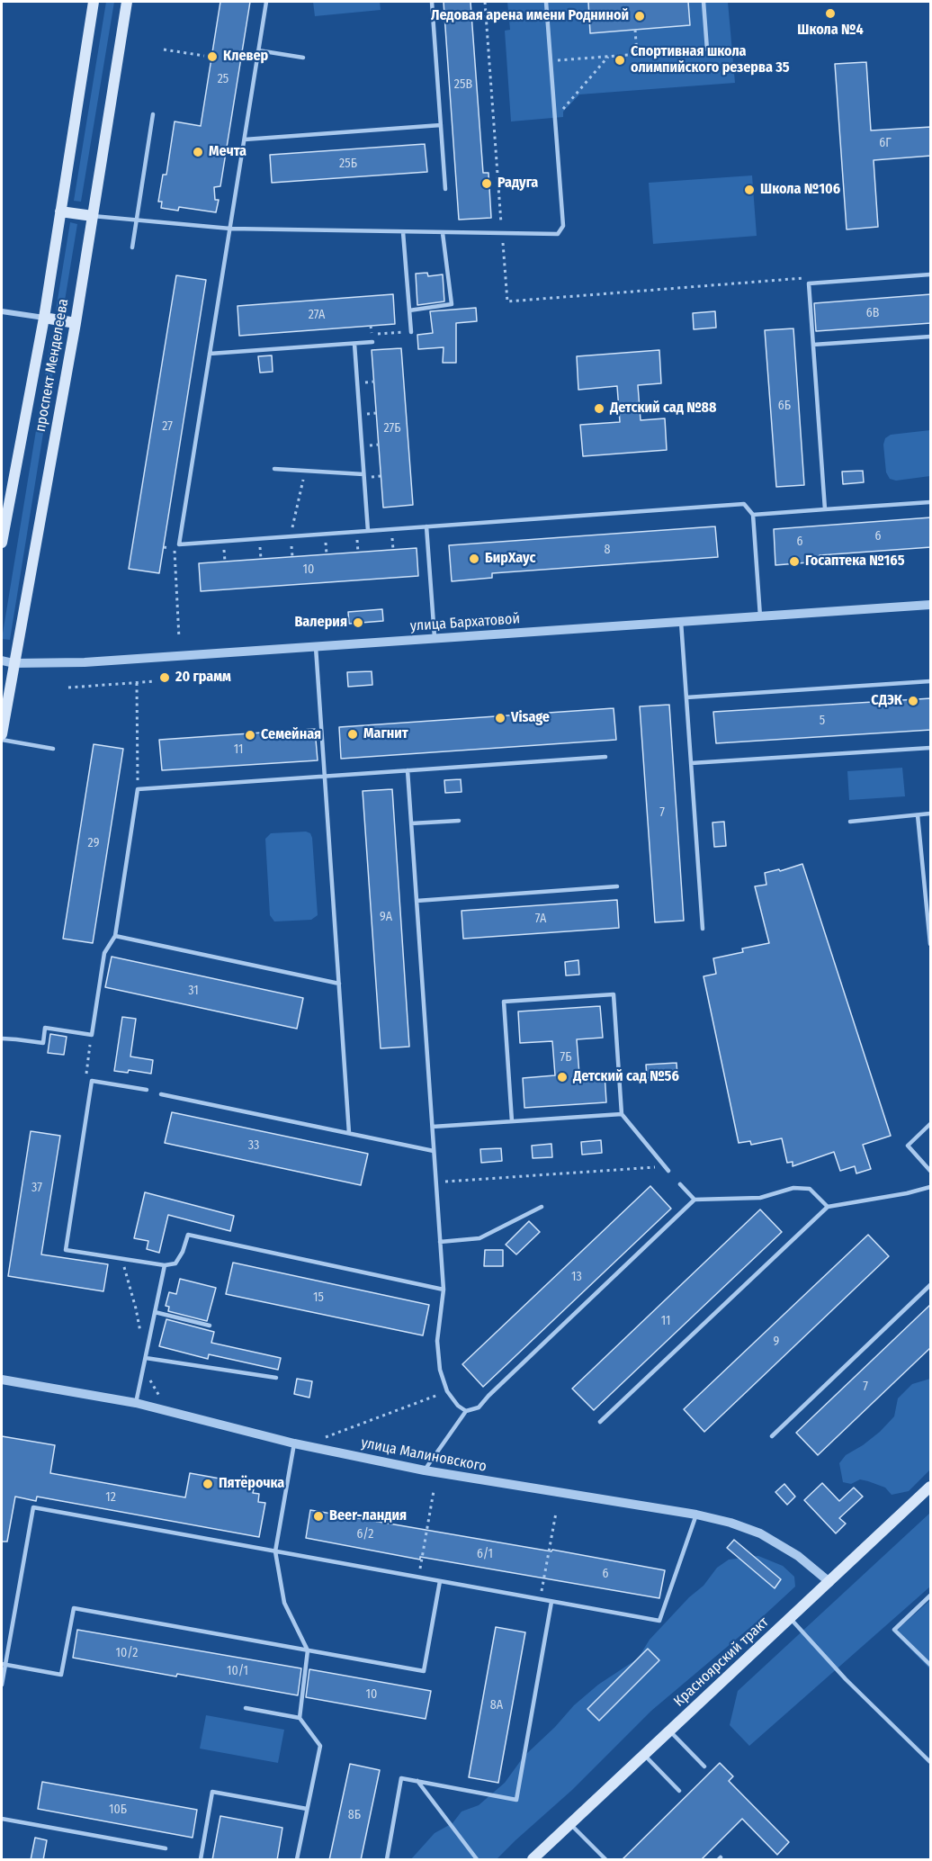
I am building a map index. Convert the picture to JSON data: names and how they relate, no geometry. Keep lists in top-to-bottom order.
{
  "streets": {
    "main road": ["проспект Менделеева", "Красноярский тракт"],
    "street": ["улица Бархатовой", "улица Малиновского"]
  },
  "crossings": [
    ["проспект Менделеева", "улица Бархатовой"],
    ["улица Малиновского", "Красноярский тракт"]
  ],
  "places": [
    "Школа №4",
    "Ледовая арена имени Родниной",
    "Клевер",
    "Спортивная школа олимпийского резерва 35",
    "Мечта",
    "Радуга",
    "Школа №106",
    "Детский сад №88",
    "БирХаус",
    "Госаптека №165",
    "Валерия",
    "20 грамм",
    "СДЭК",
    "Visage",
    "Магнит",
    "Семейная",
    "Детский сад №56",
    "Пятёрочка",
    "Beer-ландия"
  ],
  "house_numbers": [
    "25",
    "25В",
    "6Г",
    "25Б",
    "6В",
    "27А",
    "6Б",
    "27",
    "27Б",
    "6",
    "6",
    "8",
    "10",
    "5",
    "11",
    "7",
    "29",
    "9А",
    "7А",
    "31",
    "7Б",
    "33",
    "37",
    "13",
    "15",
    "11",
    "9",
    "7",
    "12",
    "6/2",
    "6/1",
    "6",
    "10/2",
    "10/1",
    "10",
    "8А",
    "10Б",
    "8Б"
  ]
}
